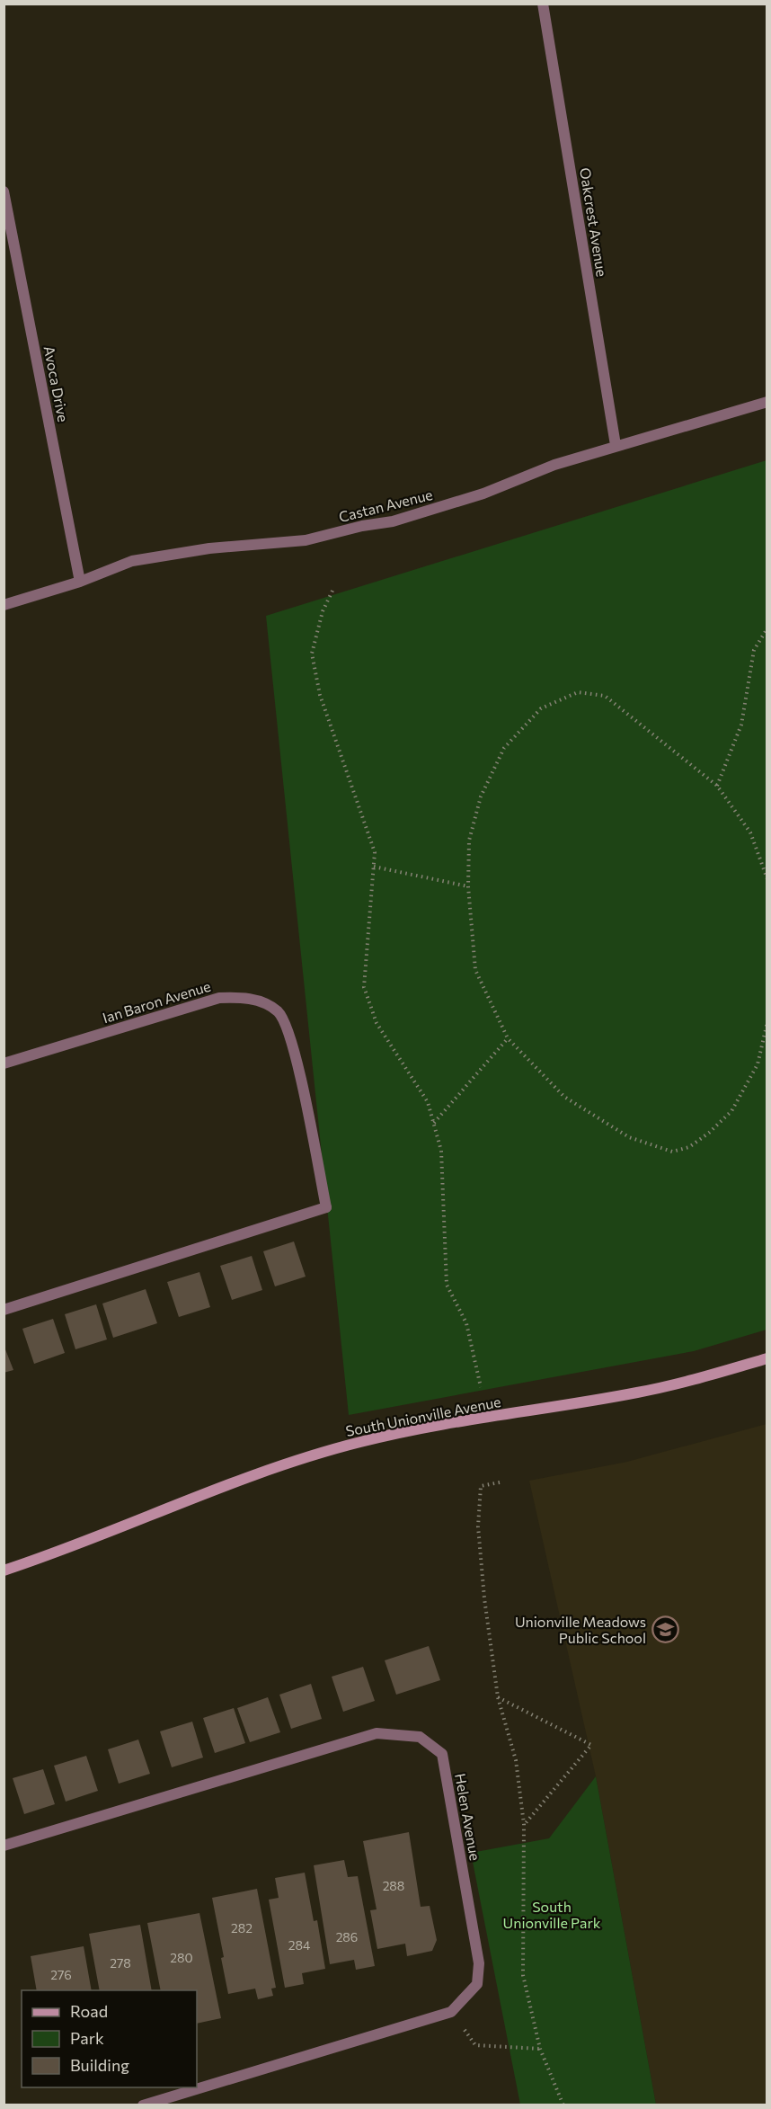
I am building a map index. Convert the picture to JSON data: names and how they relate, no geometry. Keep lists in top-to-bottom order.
{
  "streets": {
    "street": [
      "Oakcrest Avenue",
      "Avoca Drive",
      "Castan Avenue",
      "Ian Baron Avenue",
      "South Unionville Avenue",
      "Helen Avenue"
    ]
  },
  "crossings": [
    ["Oakcrest Avenue", "Castan Avenue"],
    ["Avoca Drive", "Castan Avenue"]
  ],
  "parks": ["South Unionville Park"],
  "places": {
    "school or university": ["Unionville Meadows Public School"]
  },
  "house_numbers": [
    "288",
    "282",
    "286",
    "284",
    "280",
    "278",
    "276"
  ],
  "legend": ["Road", "Park", "Building"]
}
